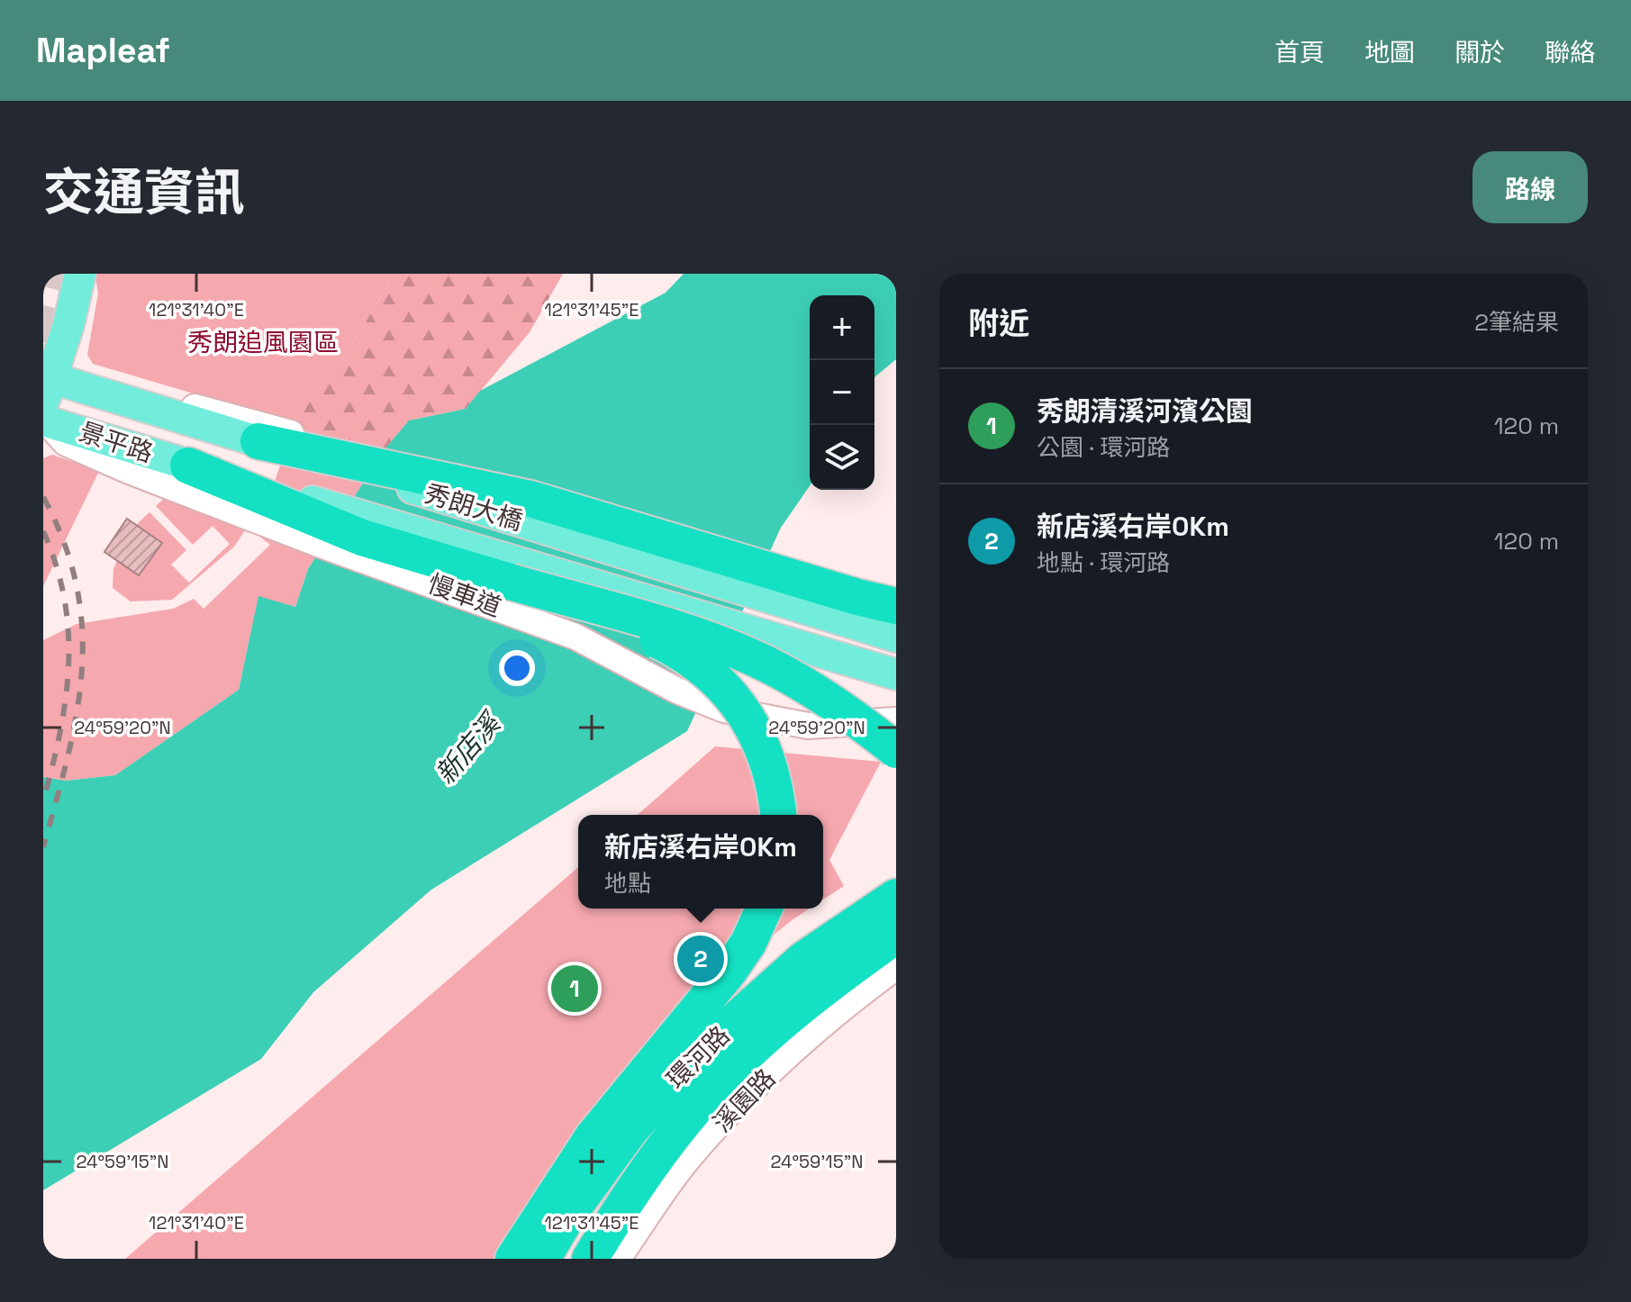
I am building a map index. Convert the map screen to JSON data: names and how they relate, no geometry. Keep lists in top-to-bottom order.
{
  "streets": {
    "highway": ["環河路"],
    "main road": ["景平路", "秀朗大橋"],
    "street": ["慢車道", "溪園路"]
  },
  "crossings": [
    ["景平路", "秀朗大橋"],
    ["景平路", "慢車道"],
    ["秀朗大橋", "慢車道"]
  ],
  "water": ["新店溪"],
  "parks": ["秀朗追風園區"],
  "page": {
    "header": "Mapleaf",
    "nav": [
      "首頁",
      "地圖",
      "關於",
      "聯絡"
    ],
    "title": "交通資訊",
    "buttons": "路線",
    "heading": ["附近", "2筆結果"],
    "map_buttons": ["+", "−"],
    "list": [
      {
        "mark": "1",
        "name": "秀朗清溪河濱公園",
        "note": "公園 · 環河路",
        "value": "120 m"
      },
      {
        "mark": "2",
        "name": "新店溪右岸0Km",
        "note": "地點 · 環河路",
        "value": "120 m"
      }
    ],
    "popup": ["新店溪右岸0Km", "地點"],
    "pins": ["2", "1"]
  },
  "coordinates": [
    "121°31'40\"E",
    "121°31'45\"E",
    "24°59'20\"N",
    "24°59'15\"N"
  ]
}
